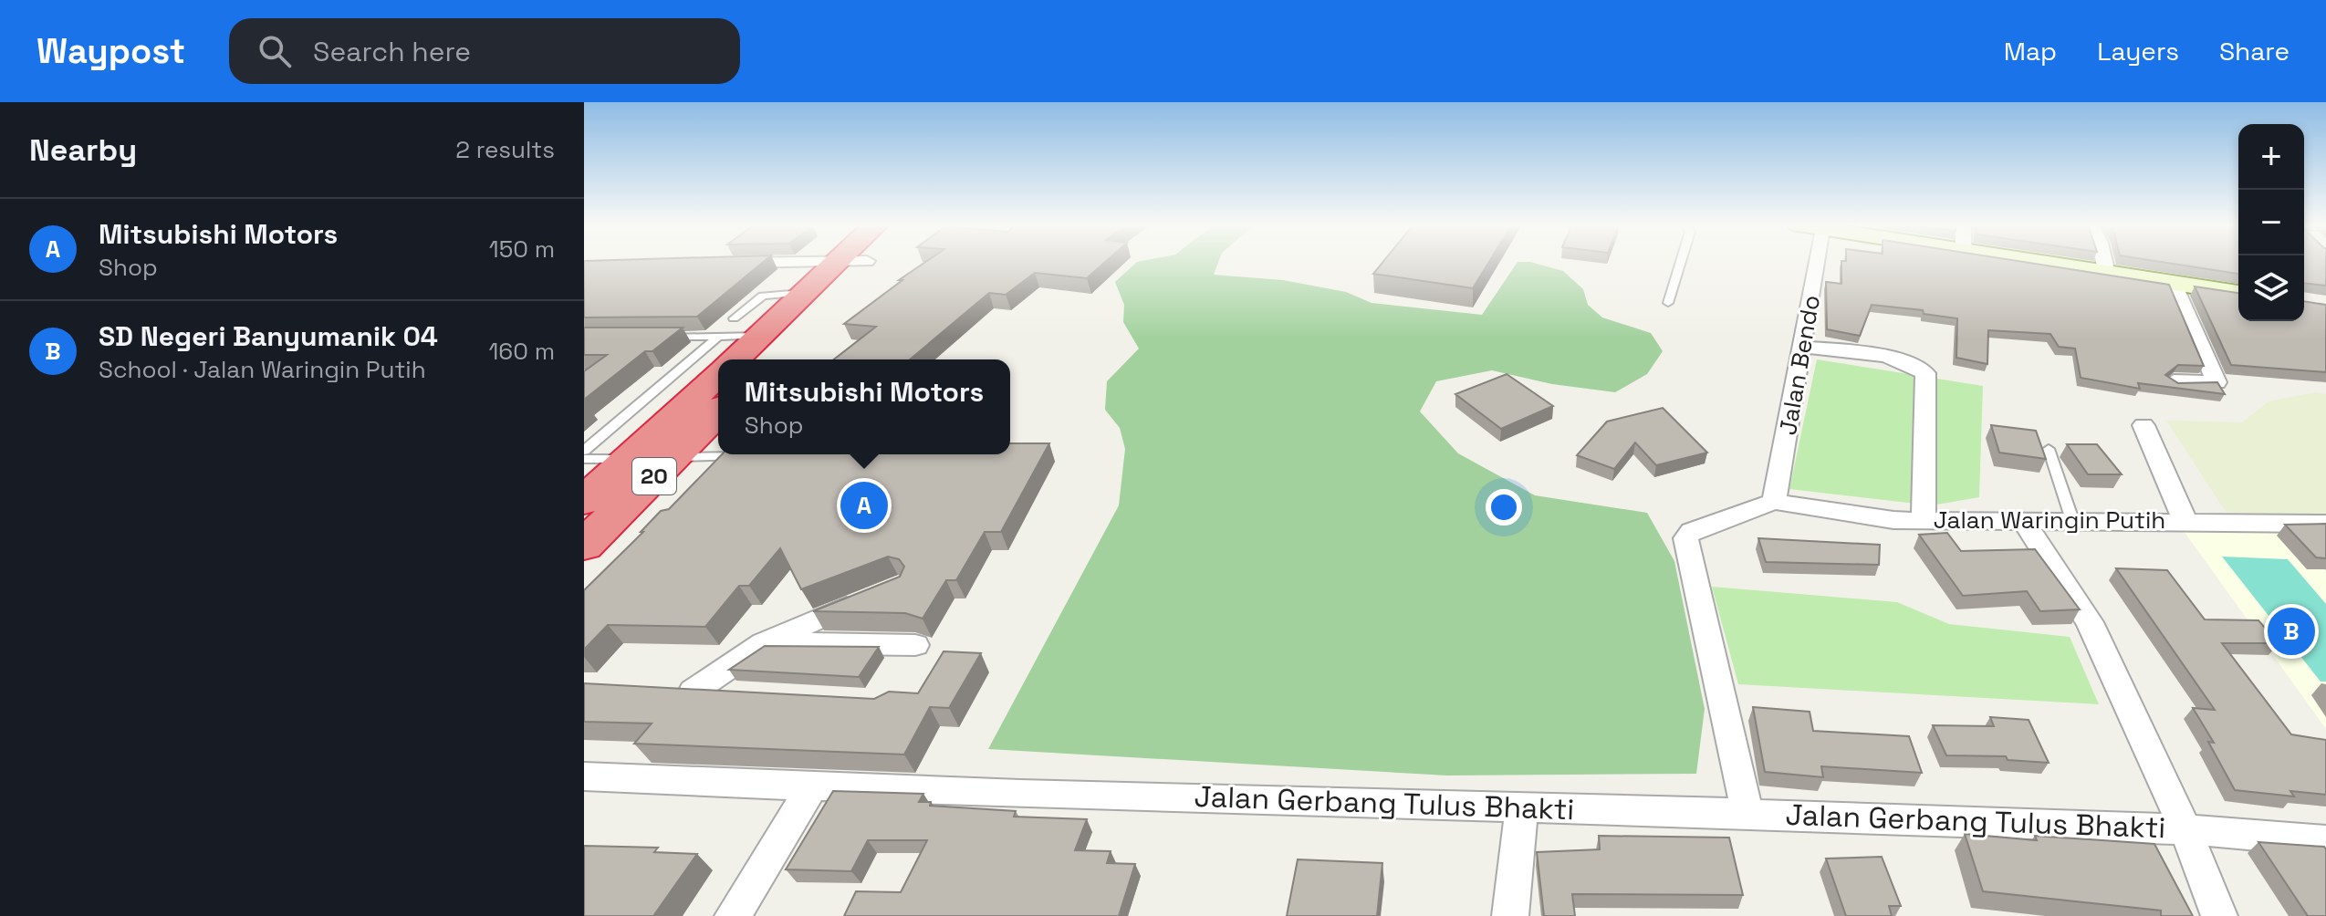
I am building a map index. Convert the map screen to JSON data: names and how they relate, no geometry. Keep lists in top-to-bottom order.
{
  "streets": {
    "highway": ["20"],
    "street": ["Jalan Bendo", "Jalan Waringin Putih", "Jalan Gerbang Tulus Bhakti"]
  },
  "crossings": [
    ["Jalan Bendo", "Jalan Waringin Putih"]
  ],
  "page": {
    "header": "Waypost",
    "search": "Search here",
    "nav": ["Map", "Layers", "Share"],
    "heading": ["Nearby", "2 results"],
    "map_buttons": ["+", "−"],
    "list": [
      {
        "mark": "A",
        "name": "Mitsubishi Motors",
        "note": "Shop",
        "value": "150 m"
      },
      {
        "mark": "B",
        "name": "SD Negeri Banyumanik 04",
        "note": "School · Jalan Waringin Putih",
        "value": "160 m"
      }
    ],
    "popup": ["Mitsubishi Motors", "Shop"],
    "pins": ["A", "B"]
  }
}
